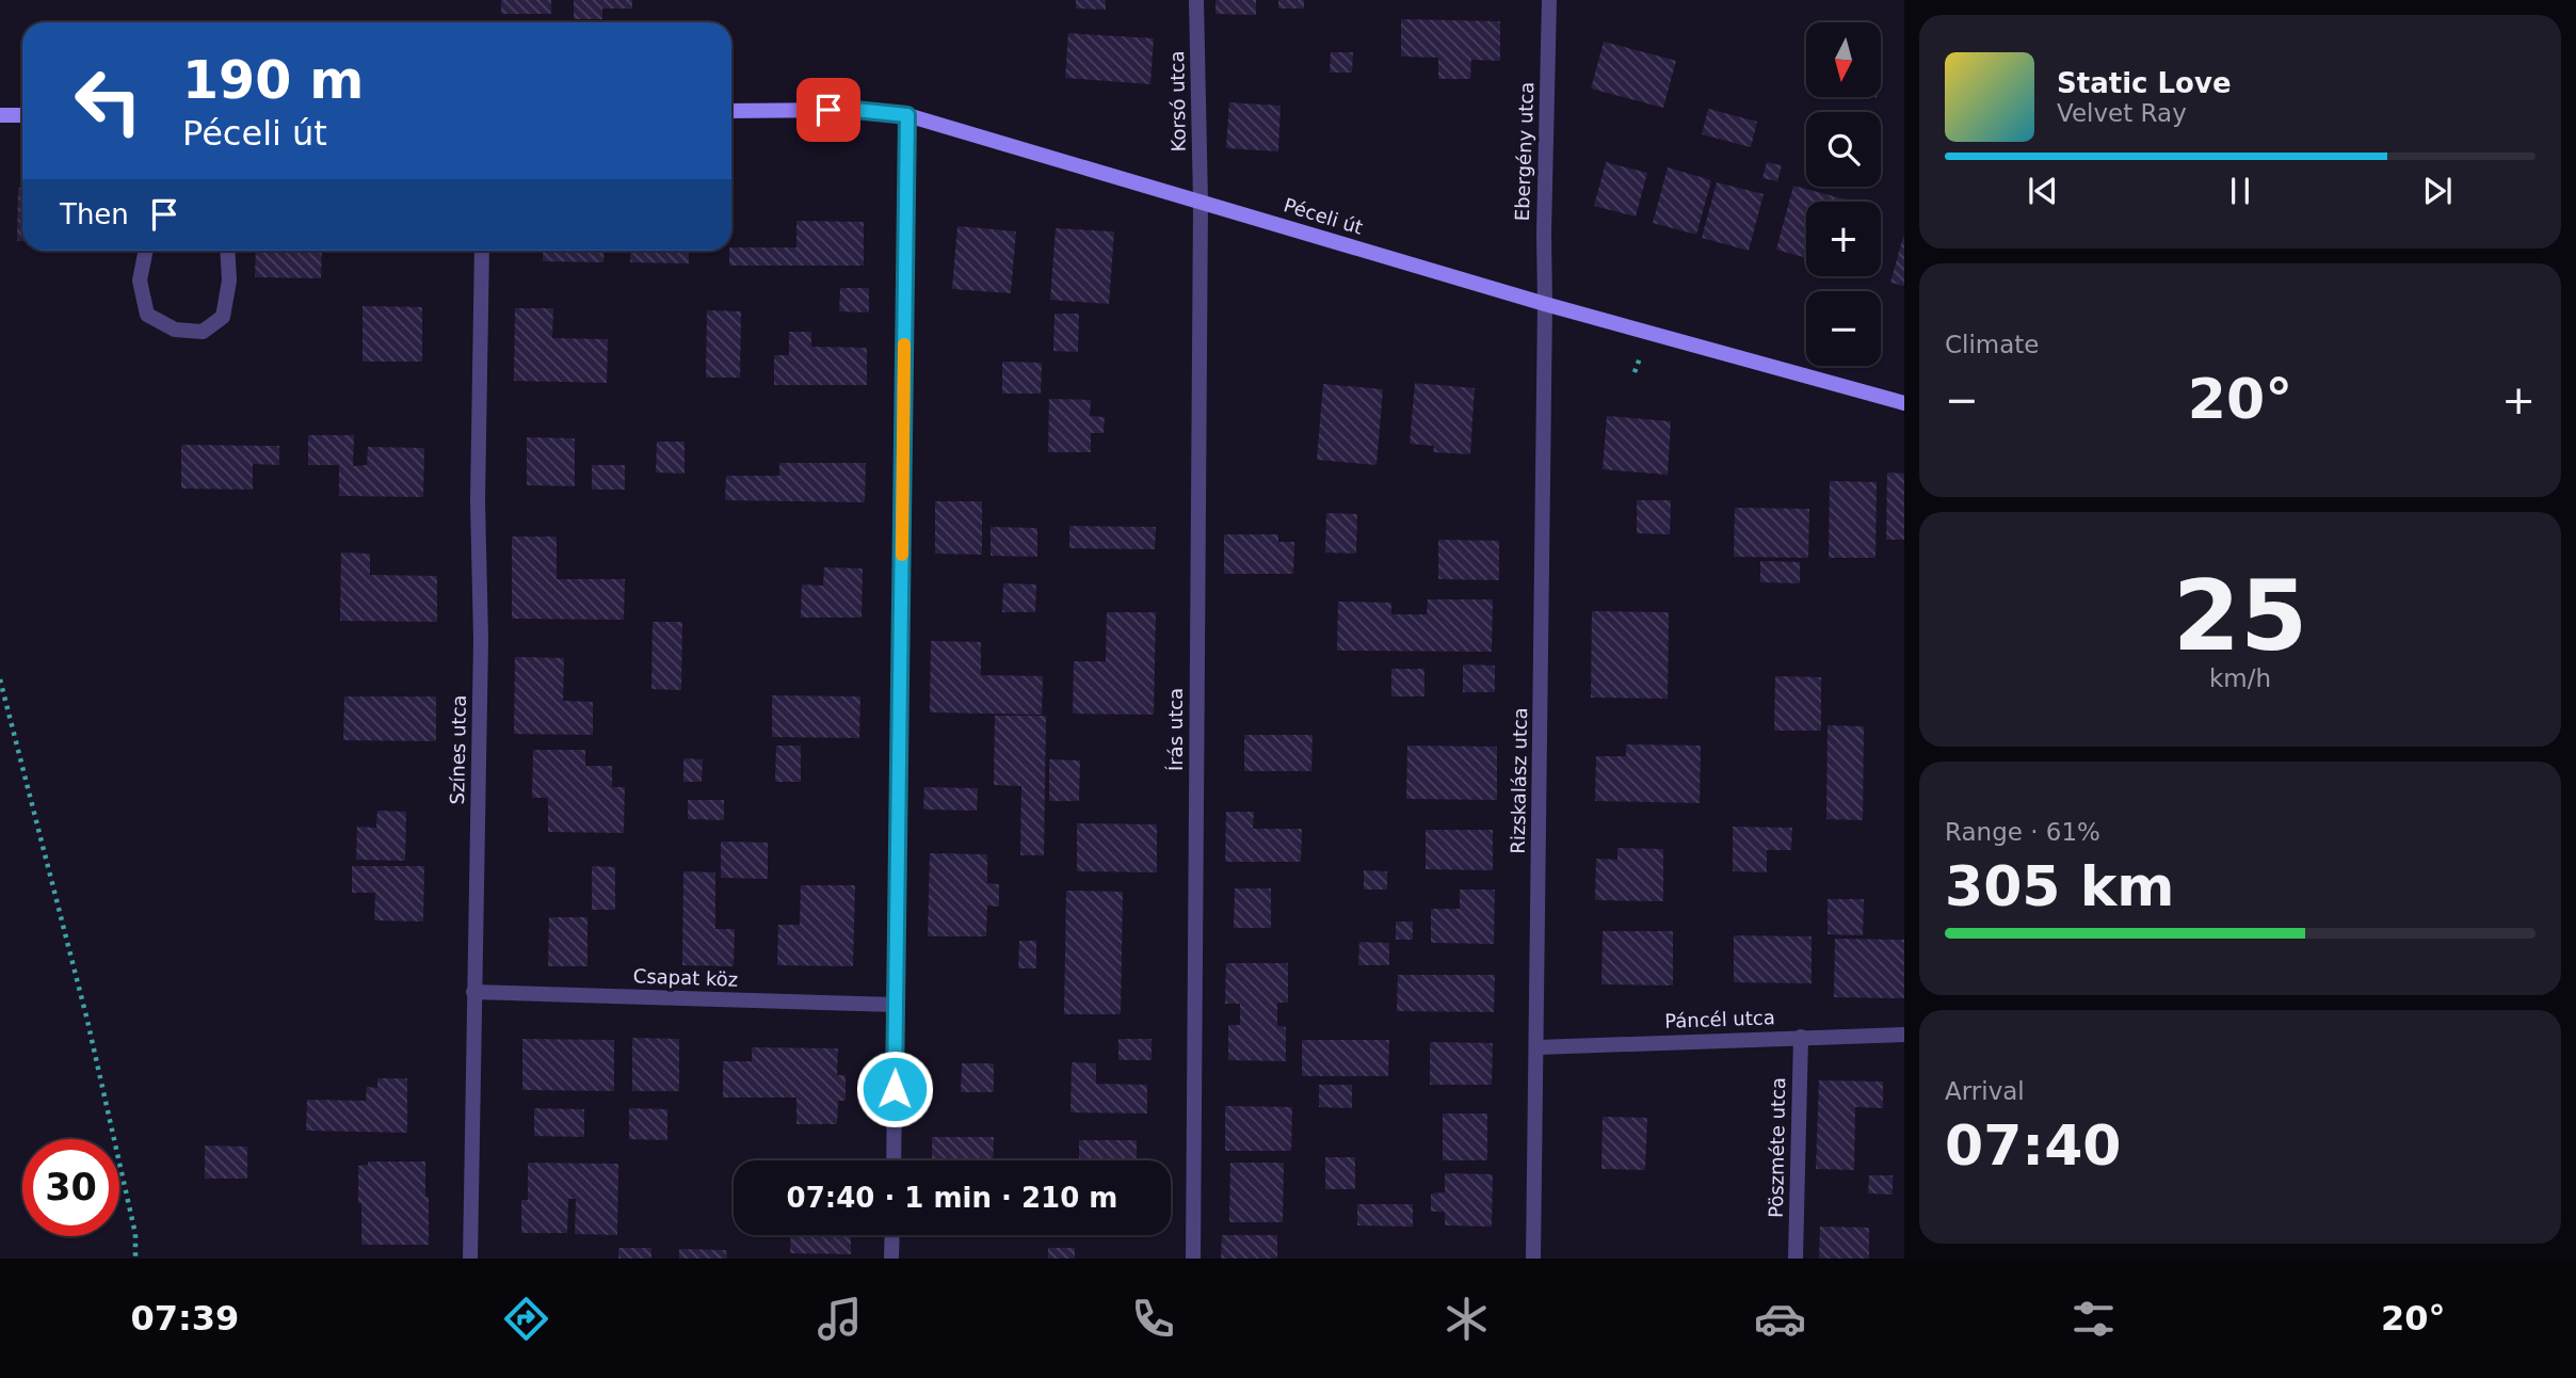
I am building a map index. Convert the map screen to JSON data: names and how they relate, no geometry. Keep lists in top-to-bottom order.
{
  "streets": {
    "main road": ["Péceli út"],
    "street": [
      "Korsó utca",
      "Ebergény utca",
      "Írás utca",
      "Színes utca",
      "Rizskalász utca",
      "Csapat köz",
      "Páncél utca",
      "Pöszméte utca"
    ]
  },
  "crossings": [
    ["Korsó utca", "Péceli út"],
    ["Korsó utca", "Írás utca"],
    ["Ebergény utca", "Péceli út"],
    ["Ebergény utca", "Rizskalász utca"],
    ["Péceli út", "Írás utca"],
    ["Péceli út", "Rizskalász utca"],
    ["Színes utca", "Csapat köz"],
    ["Rizskalász utca", "Páncél utca"],
    ["Páncél utca", "Pöszméte utca"]
  ],
  "north": "bottom",
  "page": {
    "map_buttons": ["+", "−"],
    "turn": ["190 m", "Péceli út"],
    "song": ["Static Love", "Velvet Ray"],
    "then": "Then",
    "tile": [
      "Climate",
      ["25", "km/h"],
      ["Range · 61%", "305 km"],
      ["Arrival", "07:40"]
    ],
    "heat": ["−", "20°", "+"],
    "limit": "30",
    "trip": "07:40 · 1 min · 210 m",
    "tabs": ["07:39", "20°"]
  }
}
